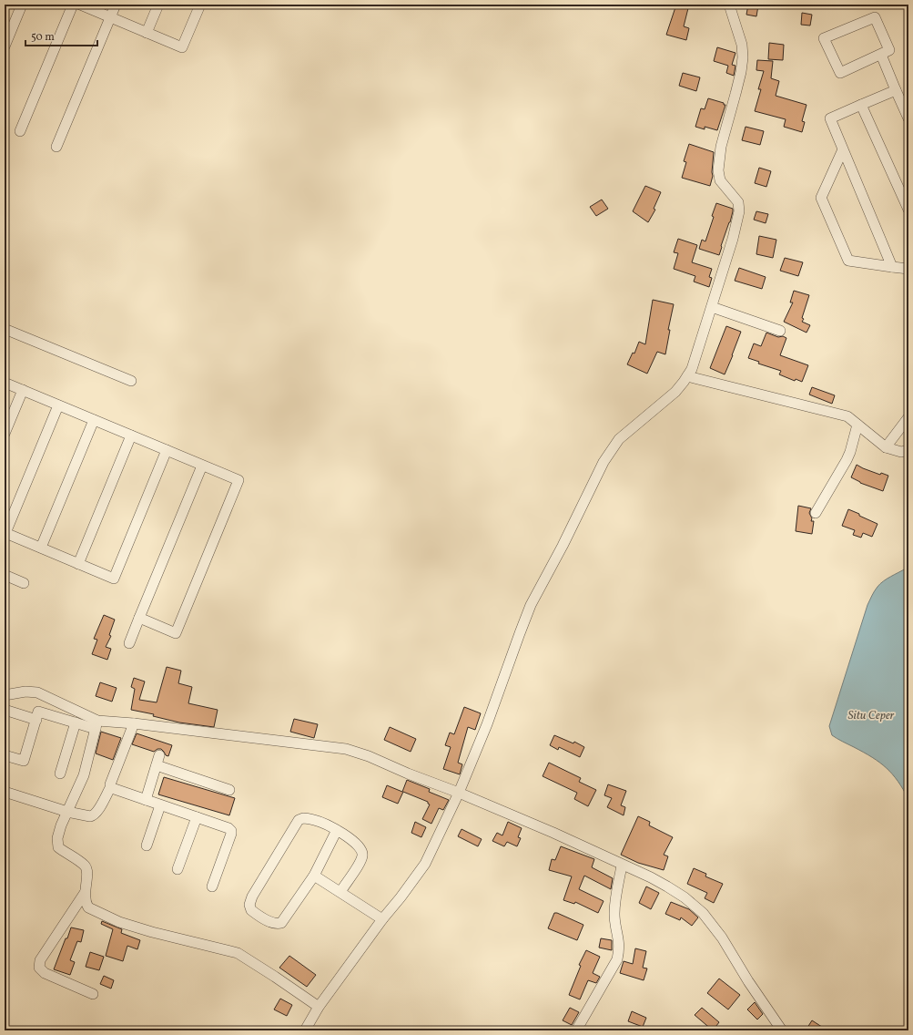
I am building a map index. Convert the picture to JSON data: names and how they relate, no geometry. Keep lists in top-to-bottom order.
{
  "water": ["Situ Ceper"],
  "scale_bar": "50 m"
}
